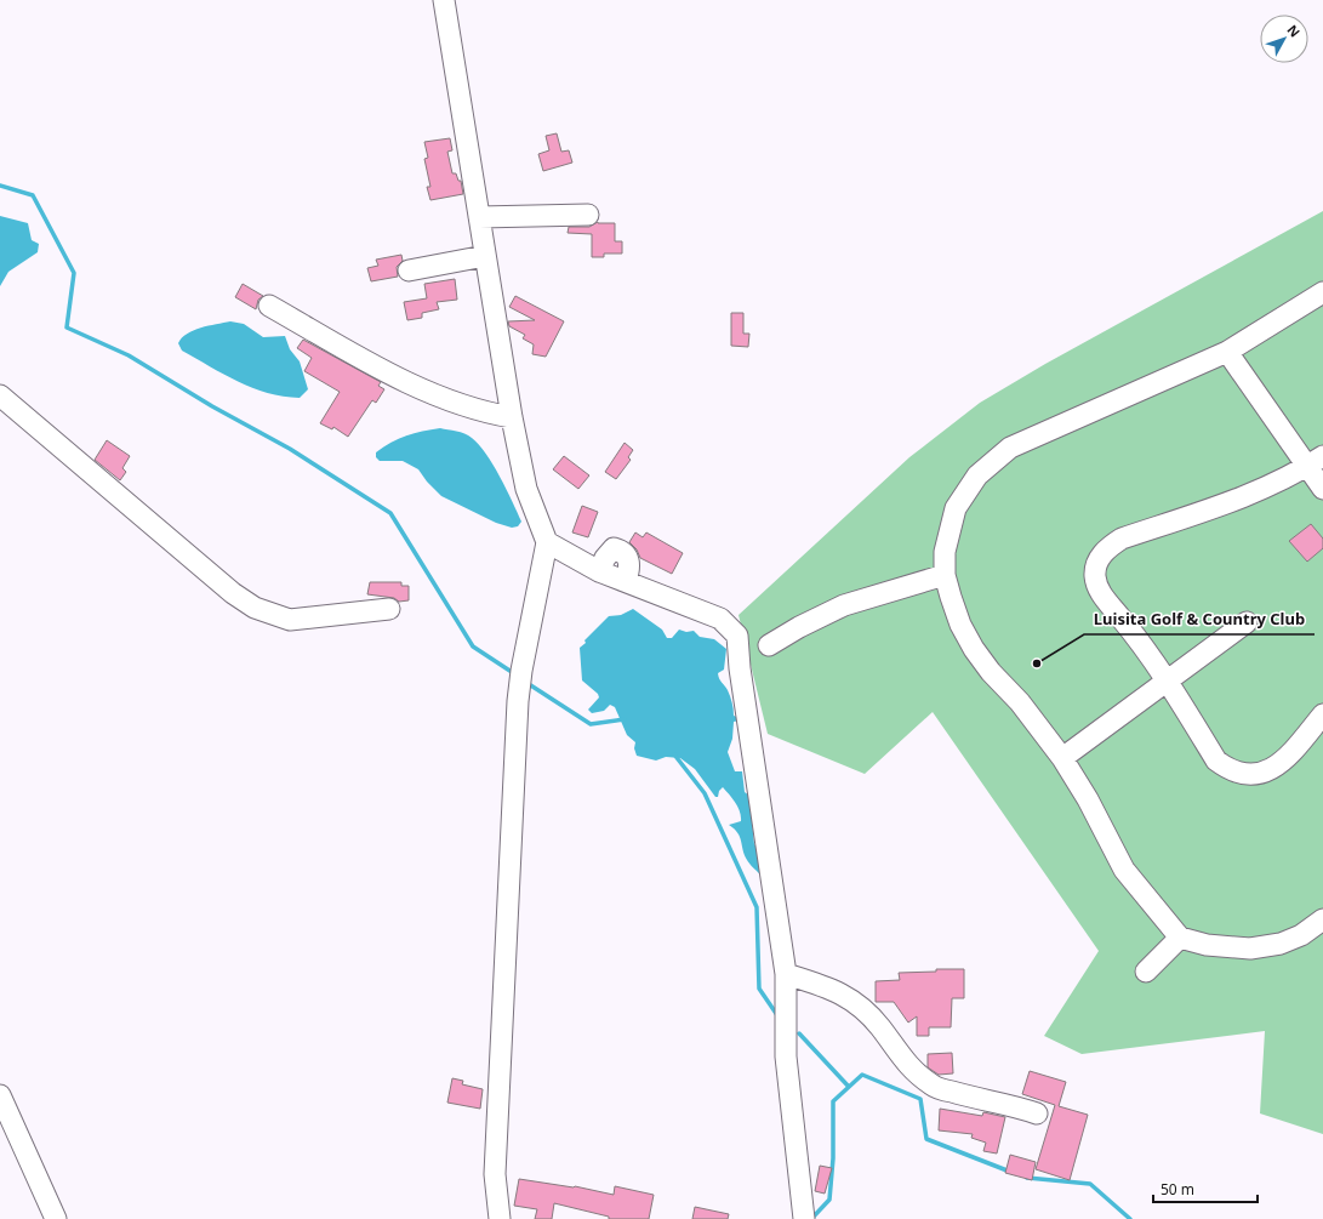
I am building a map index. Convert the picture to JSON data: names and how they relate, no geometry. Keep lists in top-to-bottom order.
{
  "places": ["Luisita Golf & Country Club"],
  "scale_bar": "50 m",
  "north": "top right"
}
